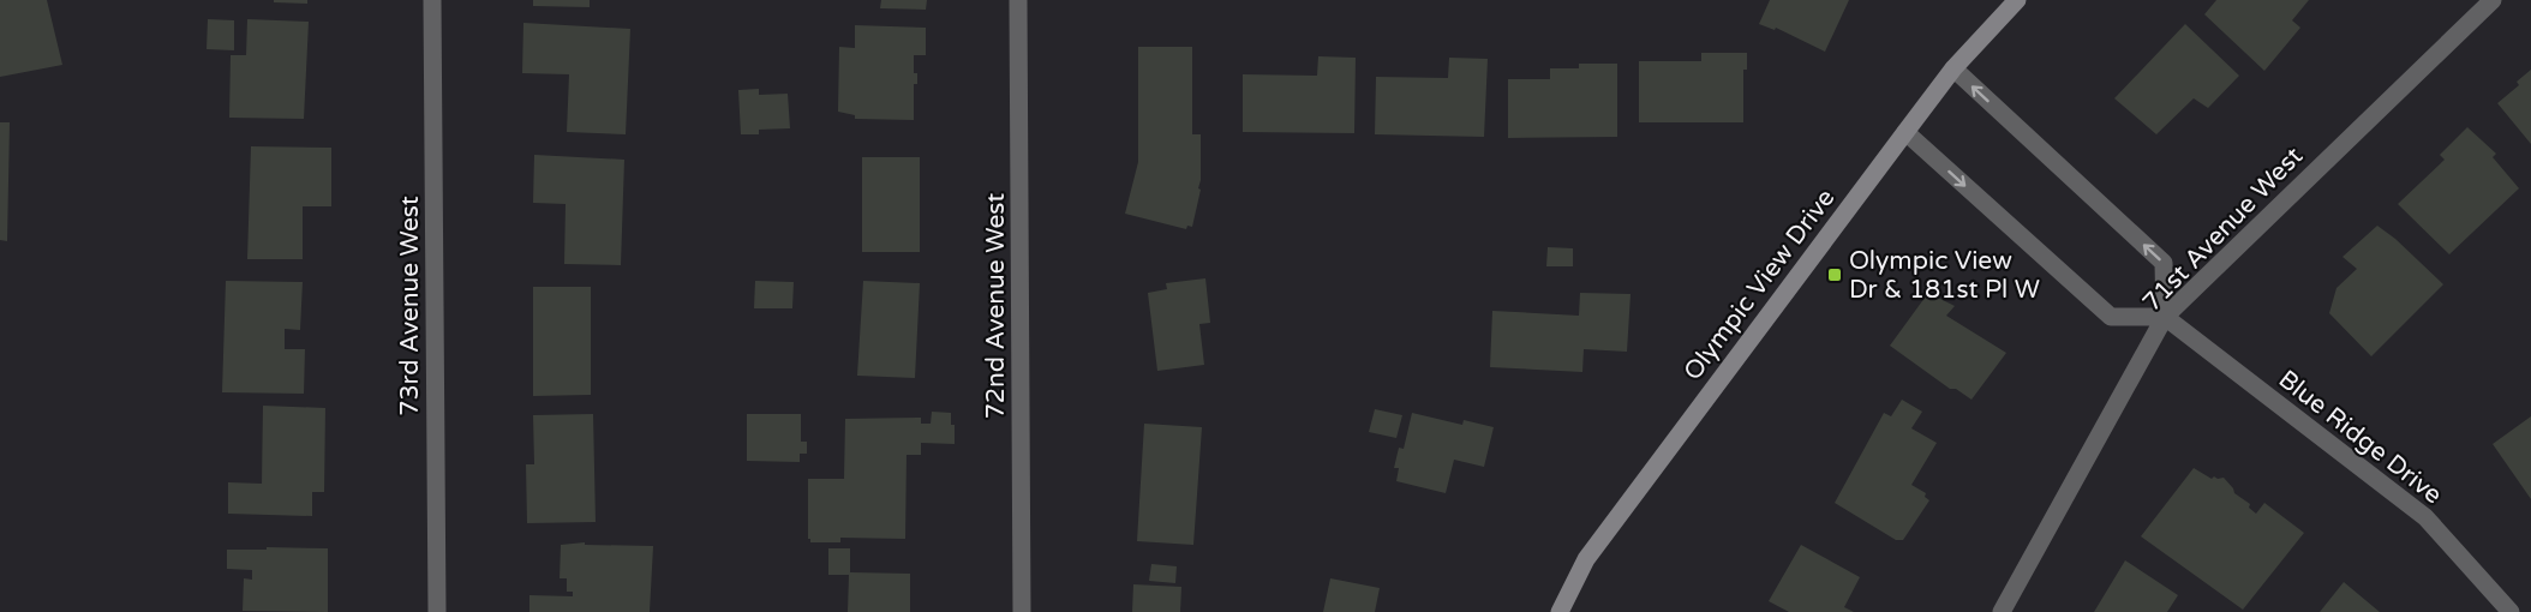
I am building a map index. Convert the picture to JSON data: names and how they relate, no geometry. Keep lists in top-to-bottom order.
{
  "streets": {
    "main road": ["Olympic View Drive"],
    "street": [
      "71st Avenue West",
      "73rd Avenue West",
      "72nd Avenue West",
      "Blue Ridge Drive"
    ]
  },
  "crossings": [
    ["71st Avenue West", "Blue Ridge Drive"]
  ],
  "places": {
    "transit": ["Olympic View Dr & 181st Pl W"]
  }
}
